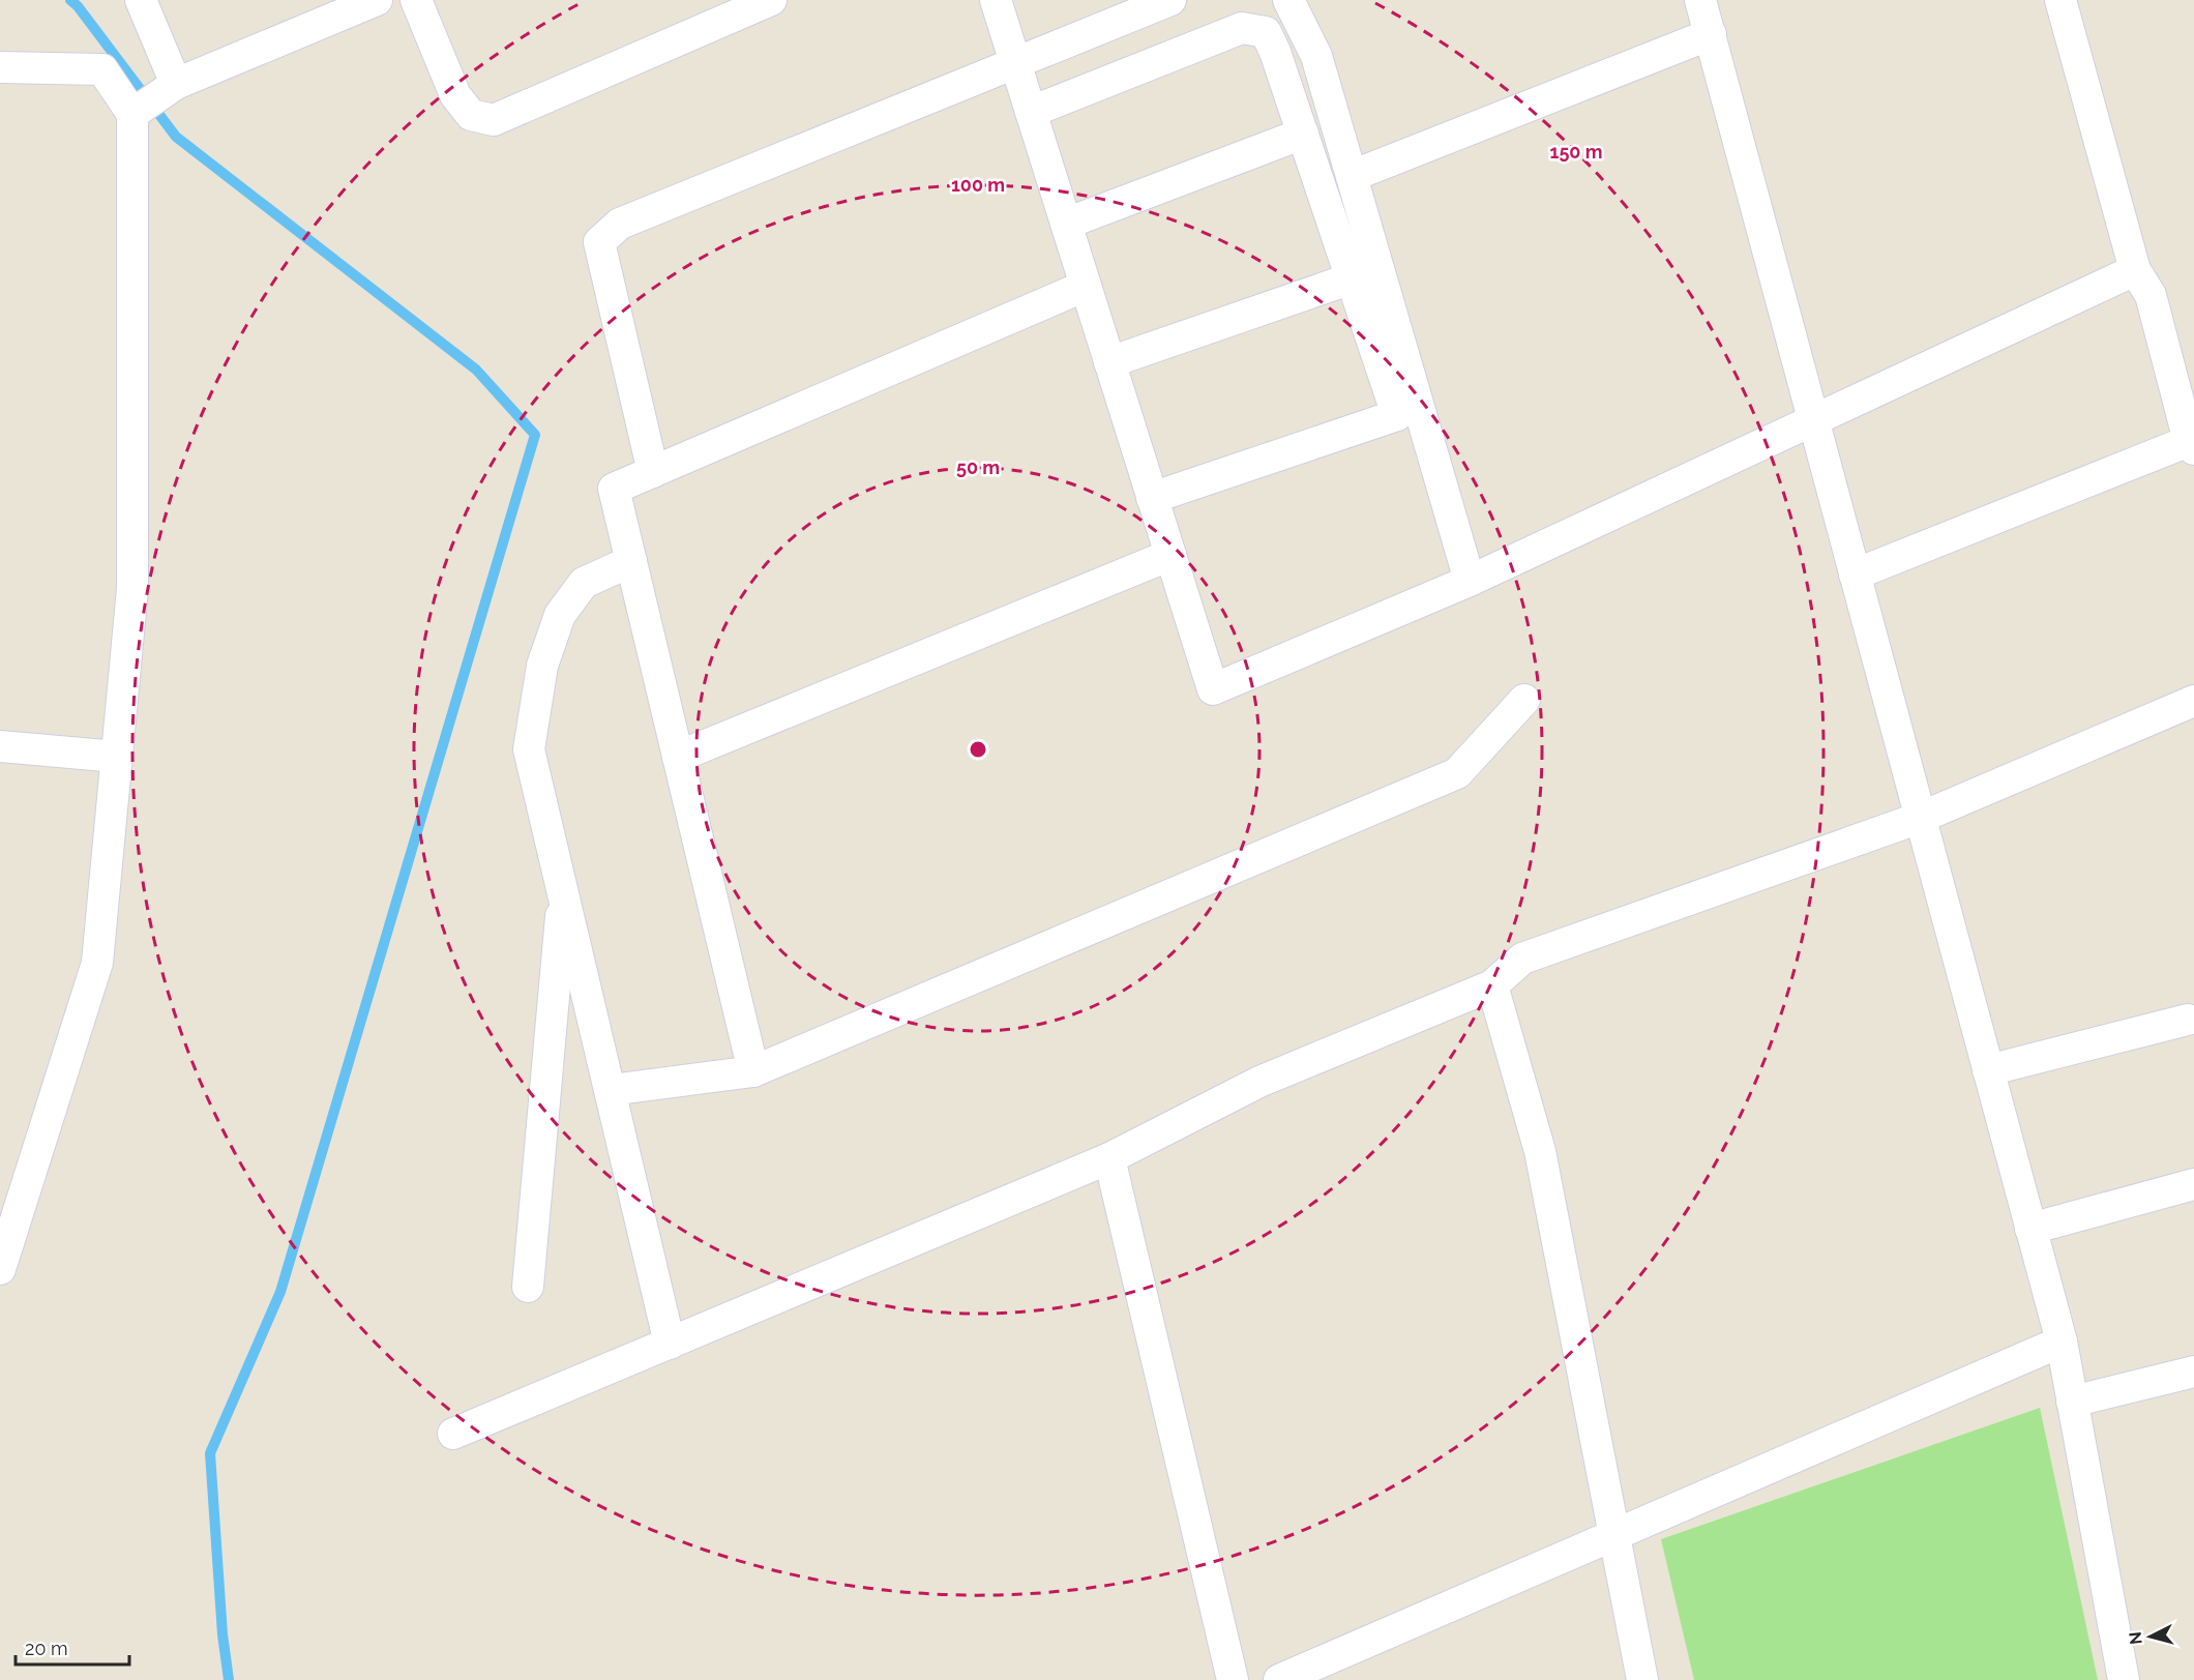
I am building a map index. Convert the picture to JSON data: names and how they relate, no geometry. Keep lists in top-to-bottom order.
{
  "scale_bar": "20 m",
  "north": "left",
  "rings": ["150 m", "100 m", "50 m"]
}
